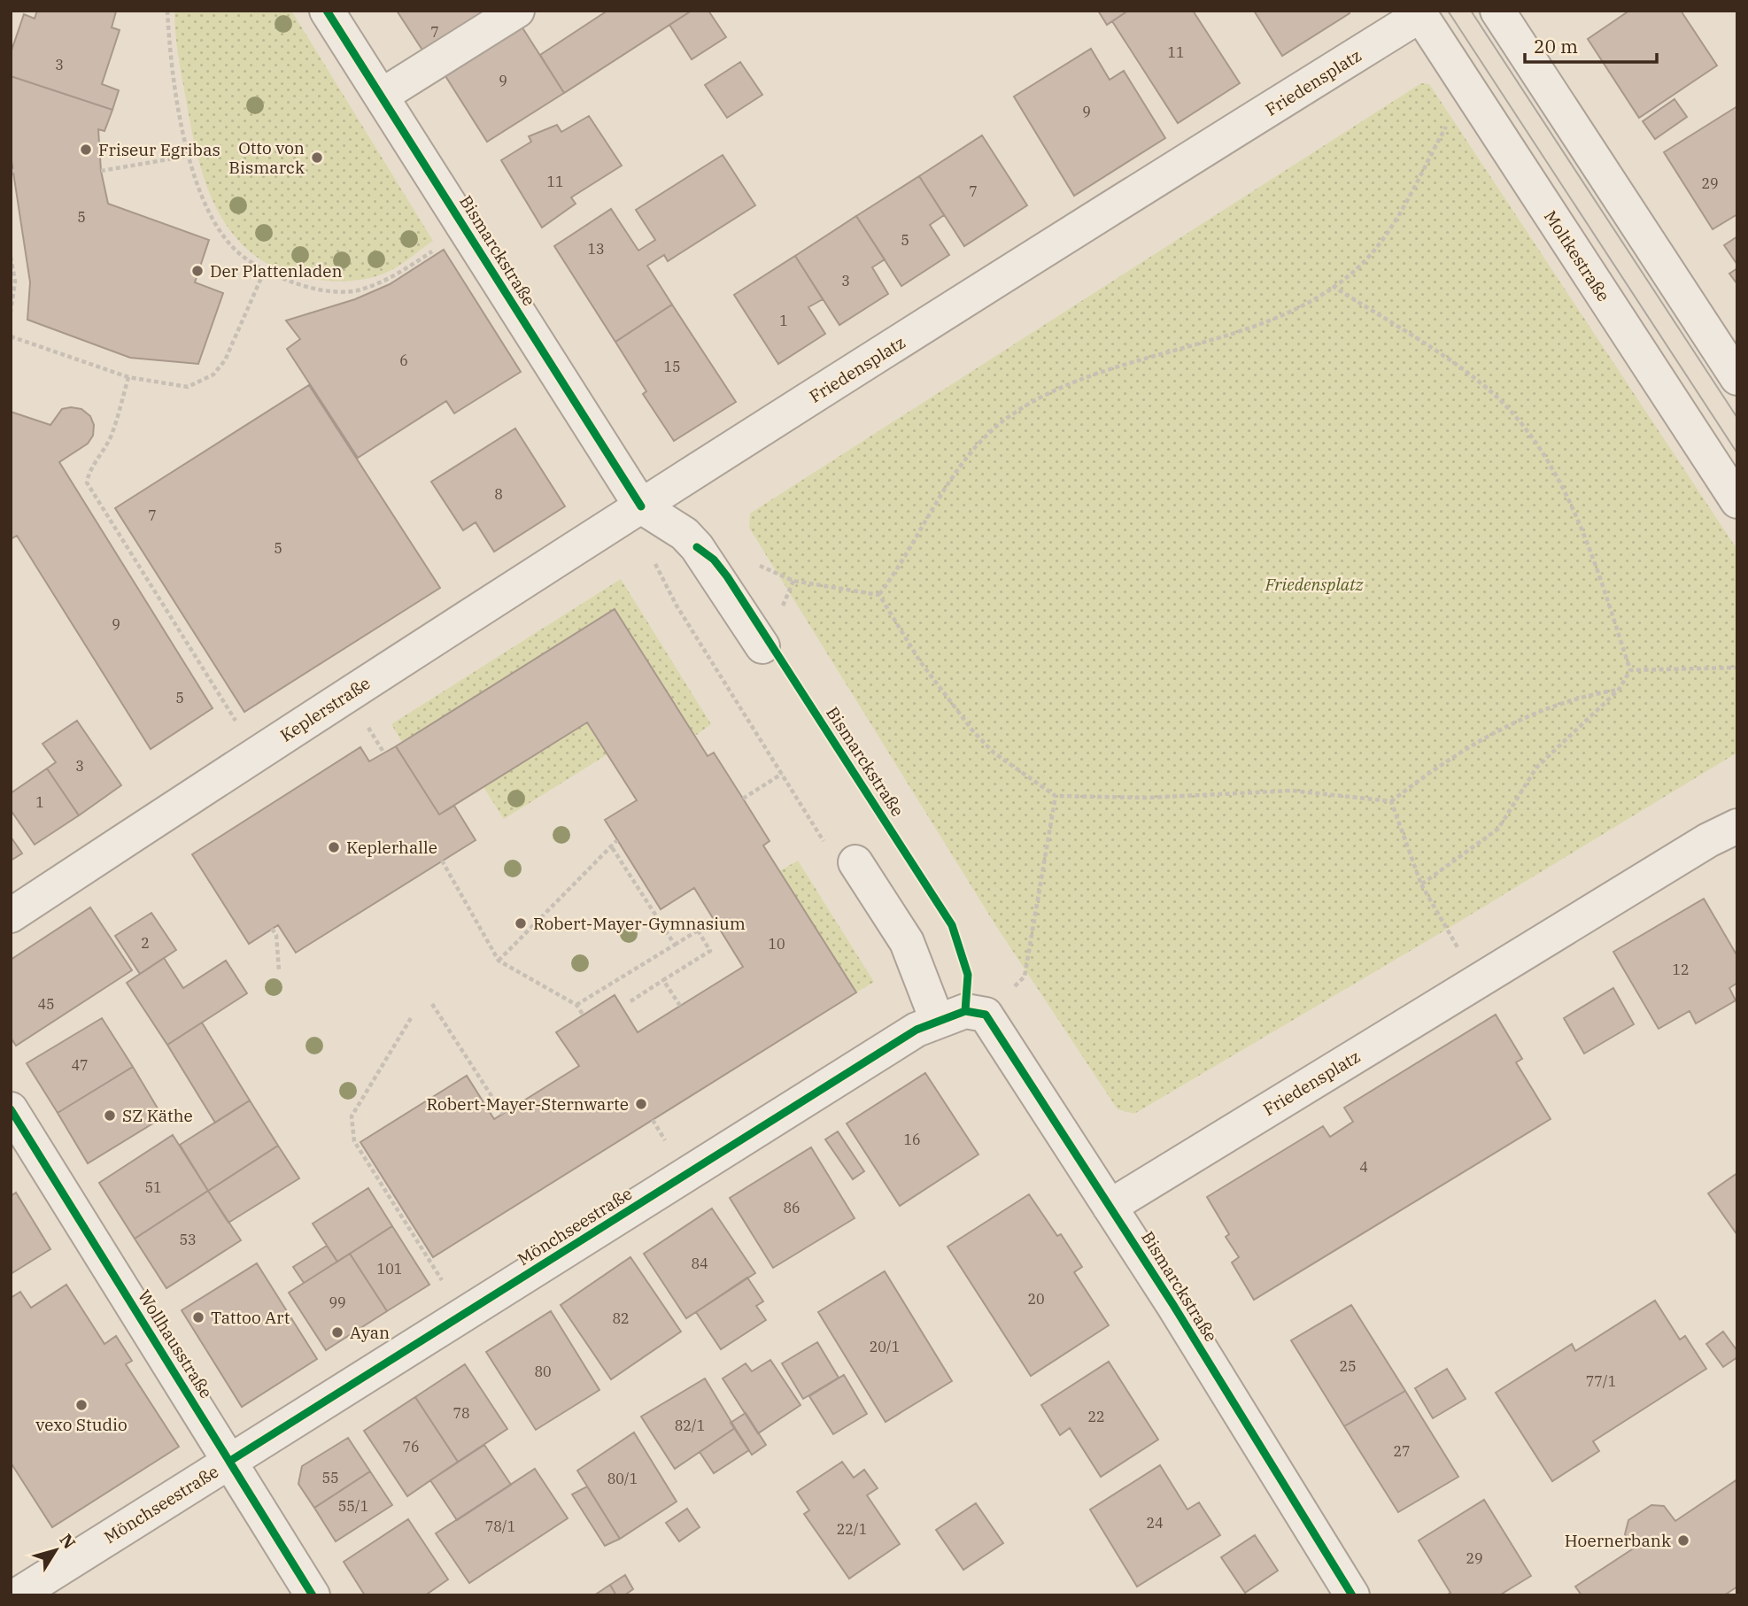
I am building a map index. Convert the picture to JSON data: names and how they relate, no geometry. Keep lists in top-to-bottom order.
{
  "streets": {
    "street": [
      "Friedensplatz",
      "Bismarckstraße",
      "Moltkestraße",
      "Keplerstraße",
      "Mönchseestraße",
      "Wollhausstraße"
    ]
  },
  "crossings": [
    ["Friedensplatz", "Bismarckstraße"],
    ["Friedensplatz", "Moltkestraße"],
    ["Friedensplatz", "Keplerstraße"],
    ["Bismarckstraße", "Keplerstraße"],
    ["Bismarckstraße", "Mönchseestraße"],
    ["Mönchseestraße", "Wollhausstraße"]
  ],
  "parks": ["Friedensplatz"],
  "places": [
    "Friseur Egribas",
    "Otto von Bismarck",
    "Der Plattenladen",
    "Keplerhalle",
    "Robert-Mayer-Gymnasium",
    "Robert-Mayer-Sternwarte",
    "SZ Käthe",
    "Tattoo Art",
    "Ayan",
    "vexo Studio",
    "Hoernerbank"
  ],
  "house_numbers": [
    "7",
    "11",
    "3",
    "9",
    "9",
    "11",
    "29",
    "7",
    "5",
    "5",
    "13",
    "3",
    "1",
    "6",
    "15",
    "8",
    "7",
    "5",
    "9",
    "5",
    "3",
    "1",
    "2",
    "10",
    "12",
    "45",
    "47",
    "16",
    "4",
    "51",
    "86",
    "53",
    "84",
    "101",
    "20",
    "99",
    "82",
    "20/1",
    "25",
    "80",
    "77/1",
    "78",
    "22",
    "82/1",
    "76",
    "27",
    "55",
    "80/1",
    "55/1",
    "24",
    "78/1",
    "22/1",
    "29"
  ],
  "scale_bar": "20 m",
  "north": "top right"
}
